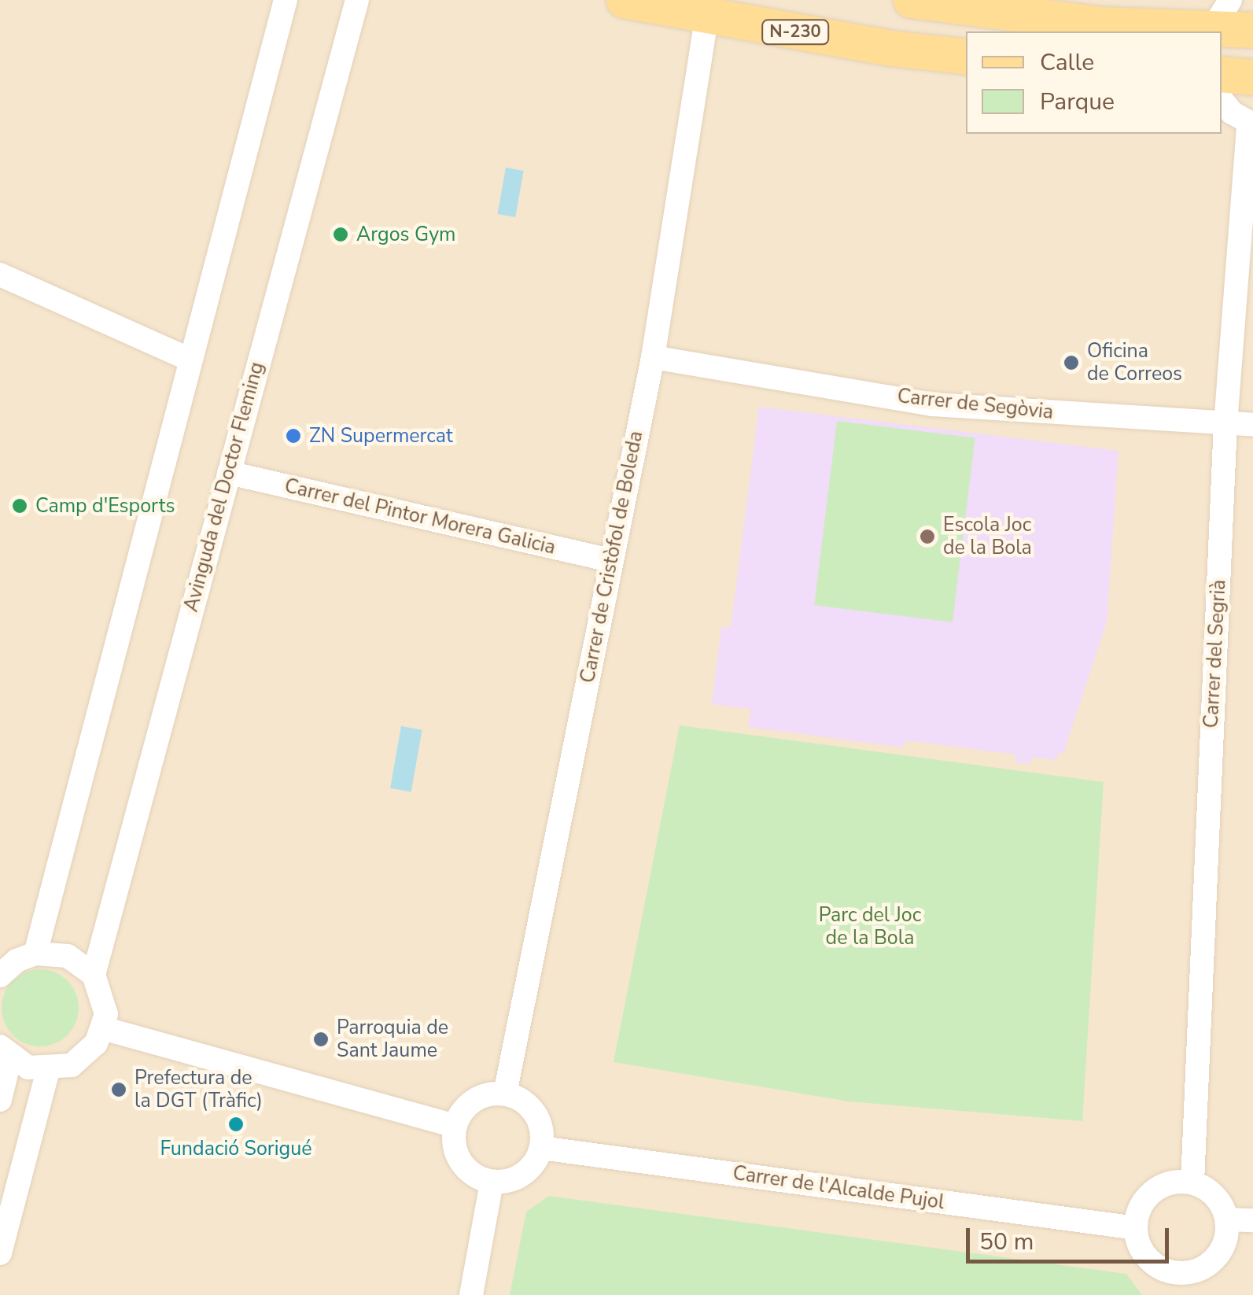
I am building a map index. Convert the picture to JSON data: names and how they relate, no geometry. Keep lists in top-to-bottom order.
{
  "streets": {
    "main road": ["N-230"],
    "street": [
      "Carrer de Segòvia",
      "Avinguda del Doctor Fleming",
      "Carrer del Pintor Morera Galicia",
      "Carrer de Cristòfol de Boleda",
      "Carrer del Segrià",
      "Carrer de l'Alcalde Pujol"
    ]
  },
  "crossings": [
    ["N-230", "Carrer de Cristòfol de Boleda"],
    ["Carrer de Segòvia", "Carrer de Cristòfol de Boleda"],
    ["Carrer de Segòvia", "Carrer del Segrià"],
    ["Avinguda del Doctor Fleming", "Carrer del Pintor Morera Galicia"],
    ["Carrer del Pintor Morera Galicia", "Carrer de Cristòfol de Boleda"],
    ["Carrer de Cristòfol de Boleda", "Carrer de l'Alcalde Pujol"],
    ["Carrer del Segrià", "Carrer de l'Alcalde Pujol"]
  ],
  "parks": ["Parc del Joc de la Bola"],
  "places": [
    "Argos Gym",
    "Oficina de Correos",
    "ZN Supermercat",
    "Camp d'Esports",
    "Escola Joc de la Bola",
    "Parroquia de Sant Jaume",
    "Prefectura de la DGT (Tràfic)",
    "Fundació Sorigué"
  ],
  "legend": ["Calle", "Parque"],
  "scale_bar": "50 m"
}
